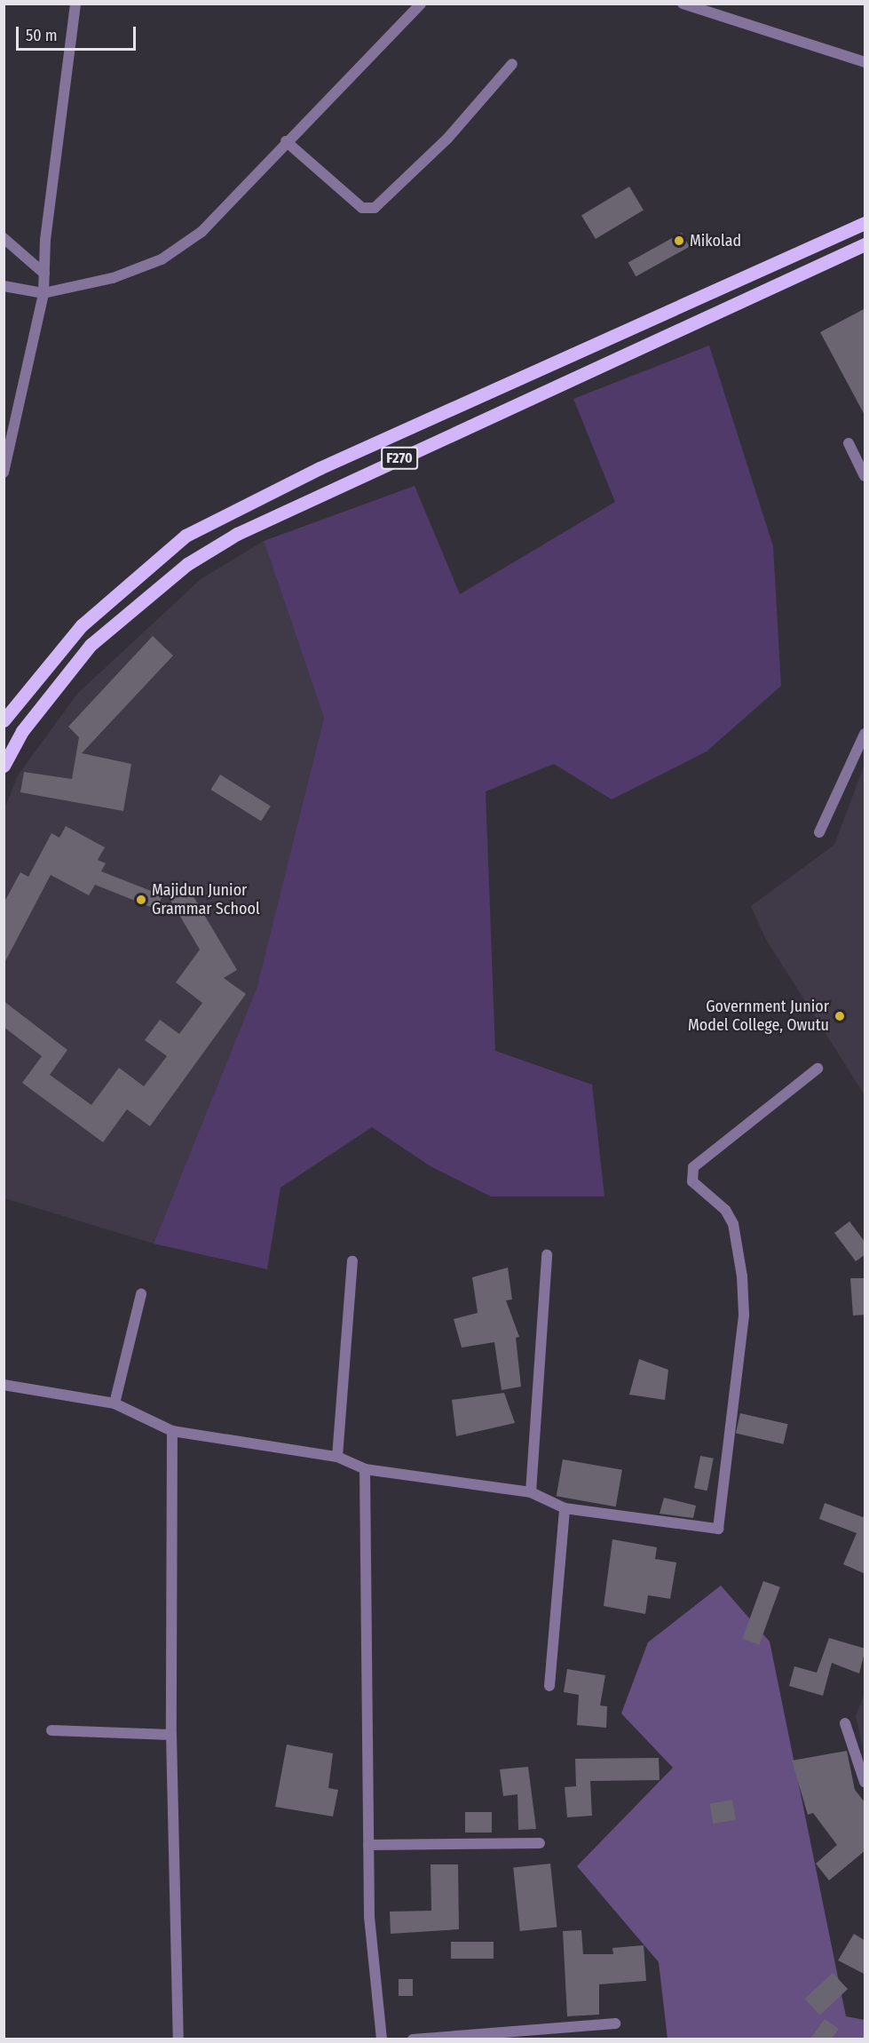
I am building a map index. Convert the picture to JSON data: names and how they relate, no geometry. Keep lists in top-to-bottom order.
{
  "streets": {
    "main road": ["F270"]
  },
  "places": ["Mikolad", "Majidun Junior Grammar School", "Government Junior Model College, Owutu"],
  "scale_bar": "50 m"
}
